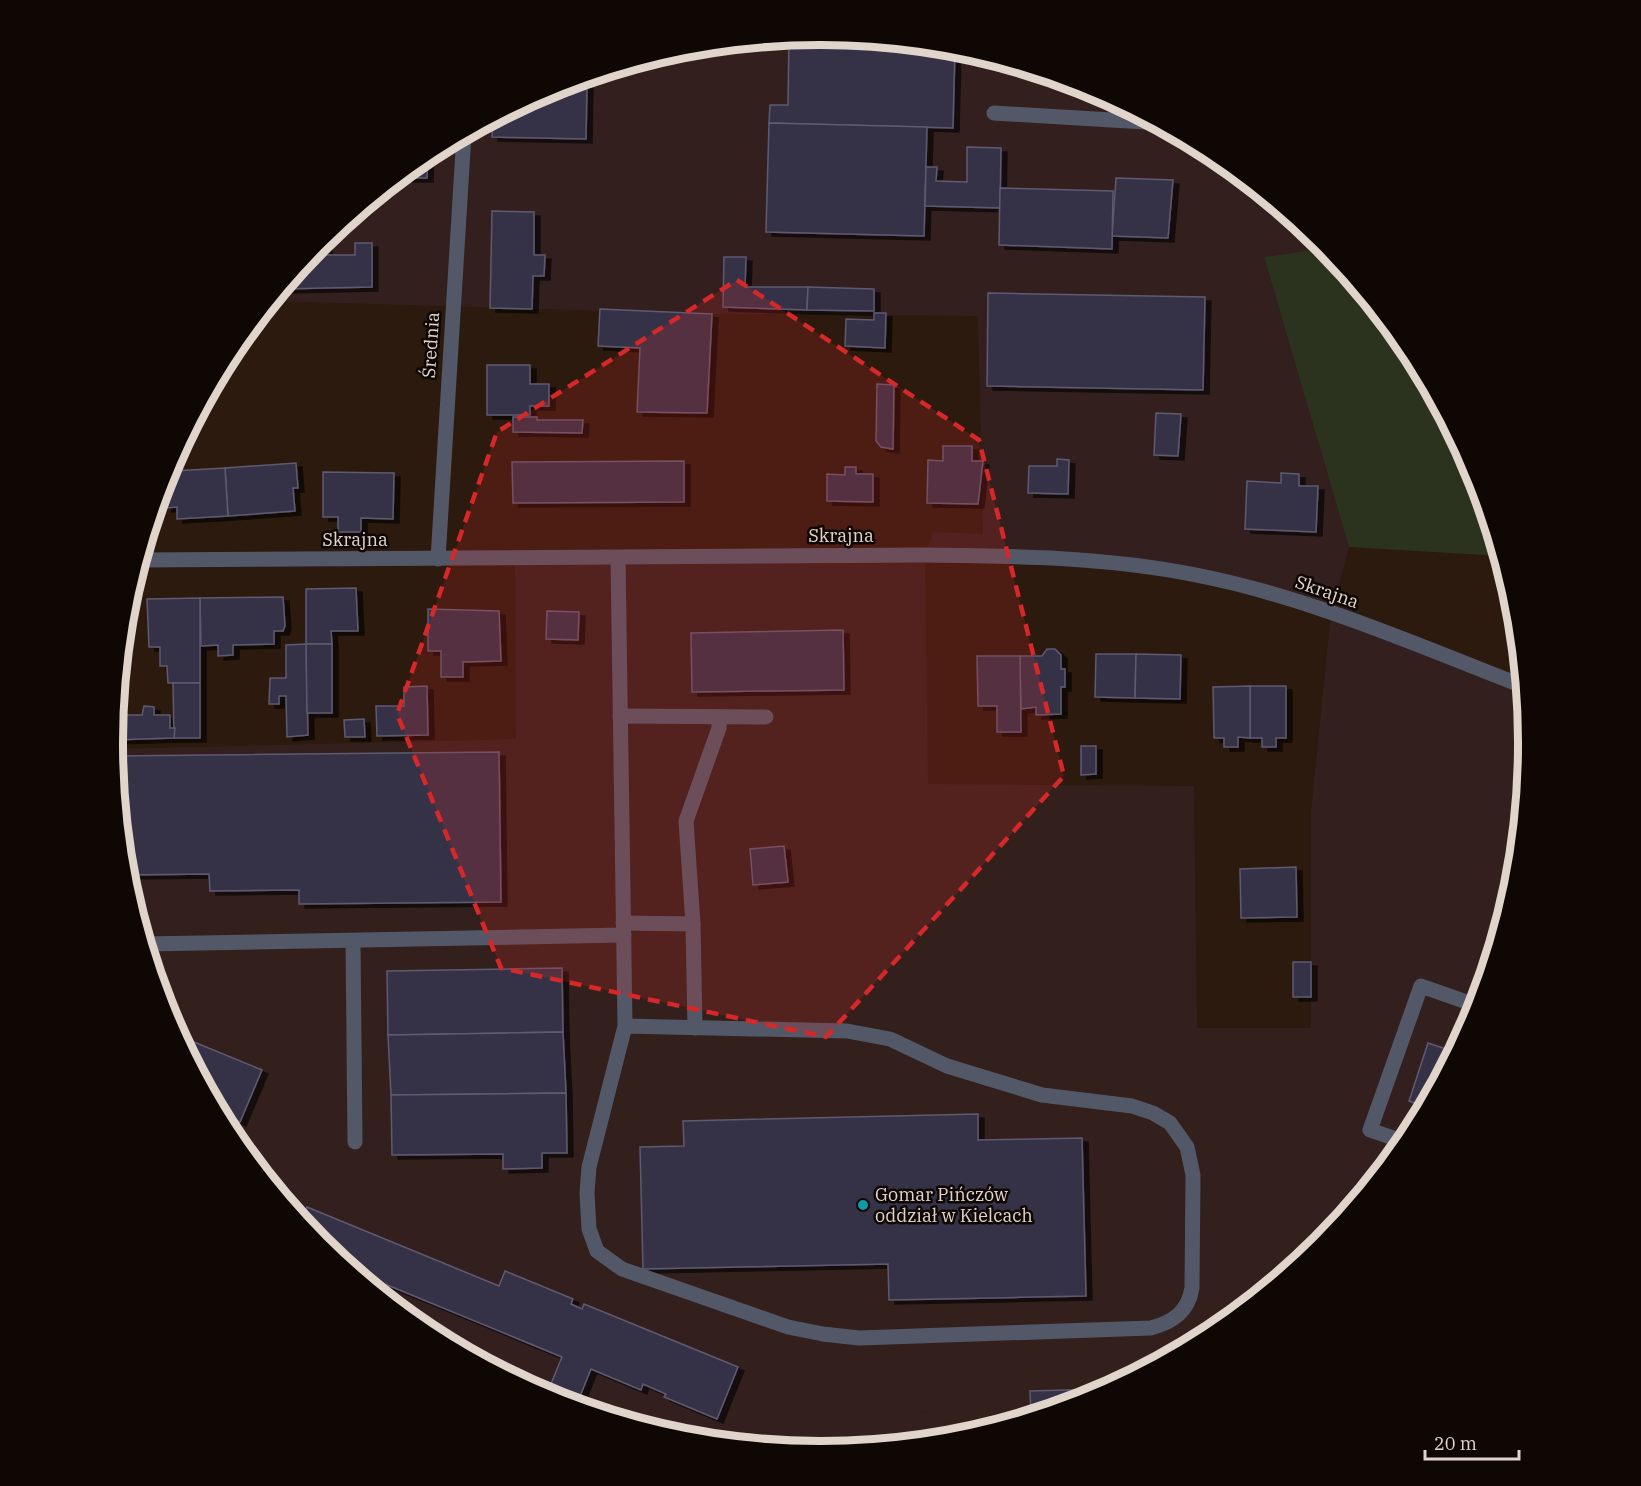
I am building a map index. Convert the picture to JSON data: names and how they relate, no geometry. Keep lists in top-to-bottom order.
{
  "streets": {
    "street": ["Średnia", "Skrajna"]
  },
  "crossings": [
    ["Średnia", "Skrajna"]
  ],
  "places": ["Gomar Pińczów oddział w Kielcach"],
  "scale_bar": "20 m"
}
